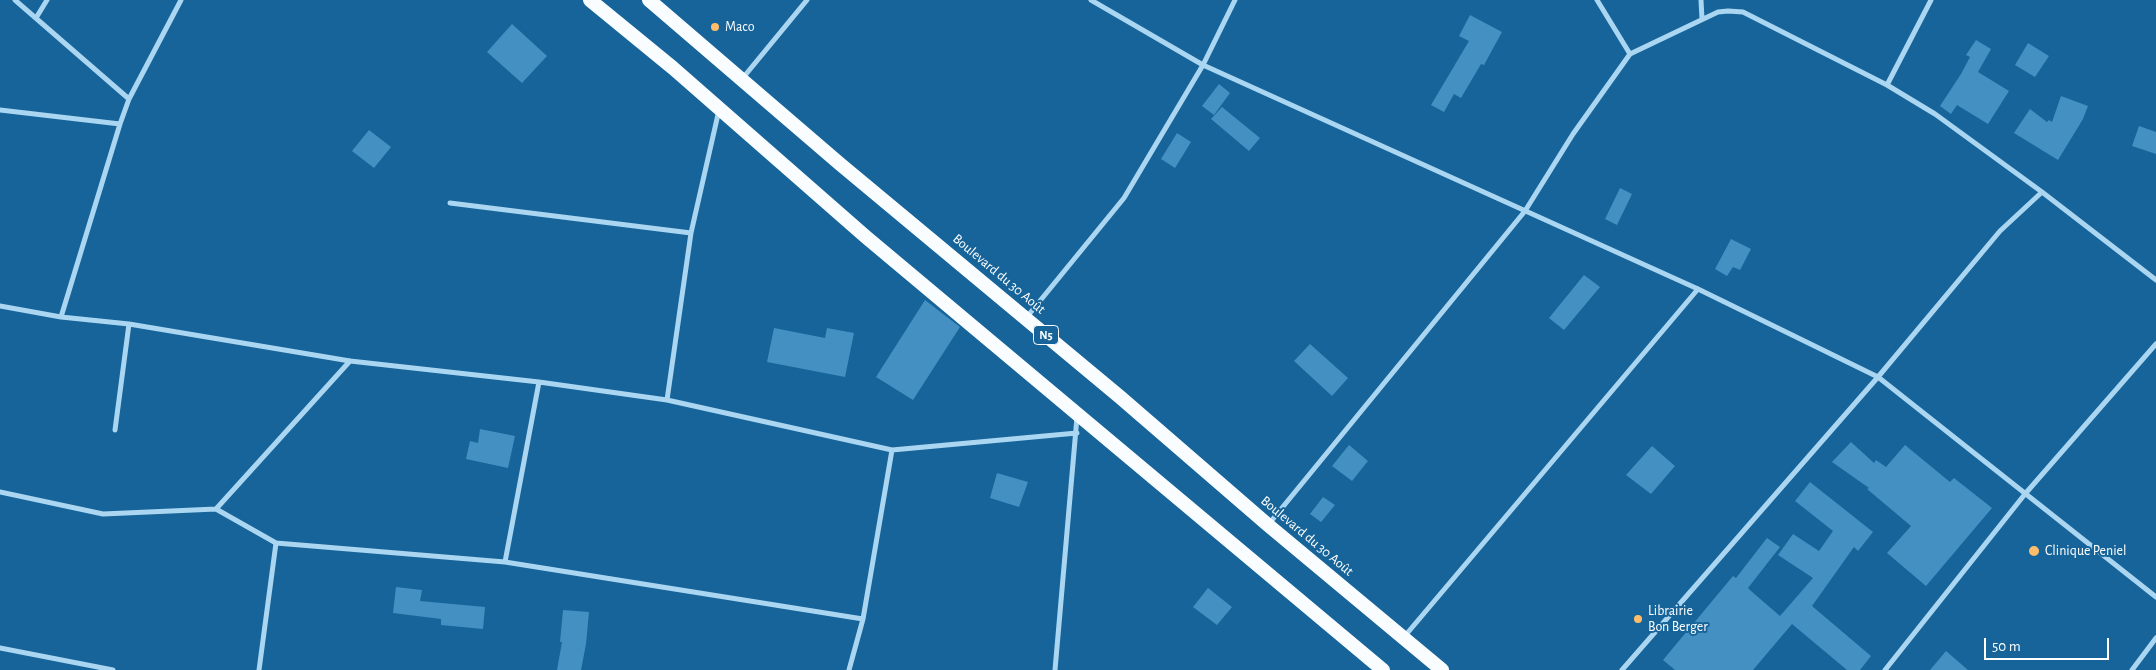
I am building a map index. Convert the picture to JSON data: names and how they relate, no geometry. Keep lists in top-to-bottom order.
{
  "streets": {
    "highway": ["Boulevard du 30 Août", "N5"]
  },
  "places": ["Maco", "Clinique Peniel", "Librairie Bon Berger"],
  "scale_bar": "50 m"
}
